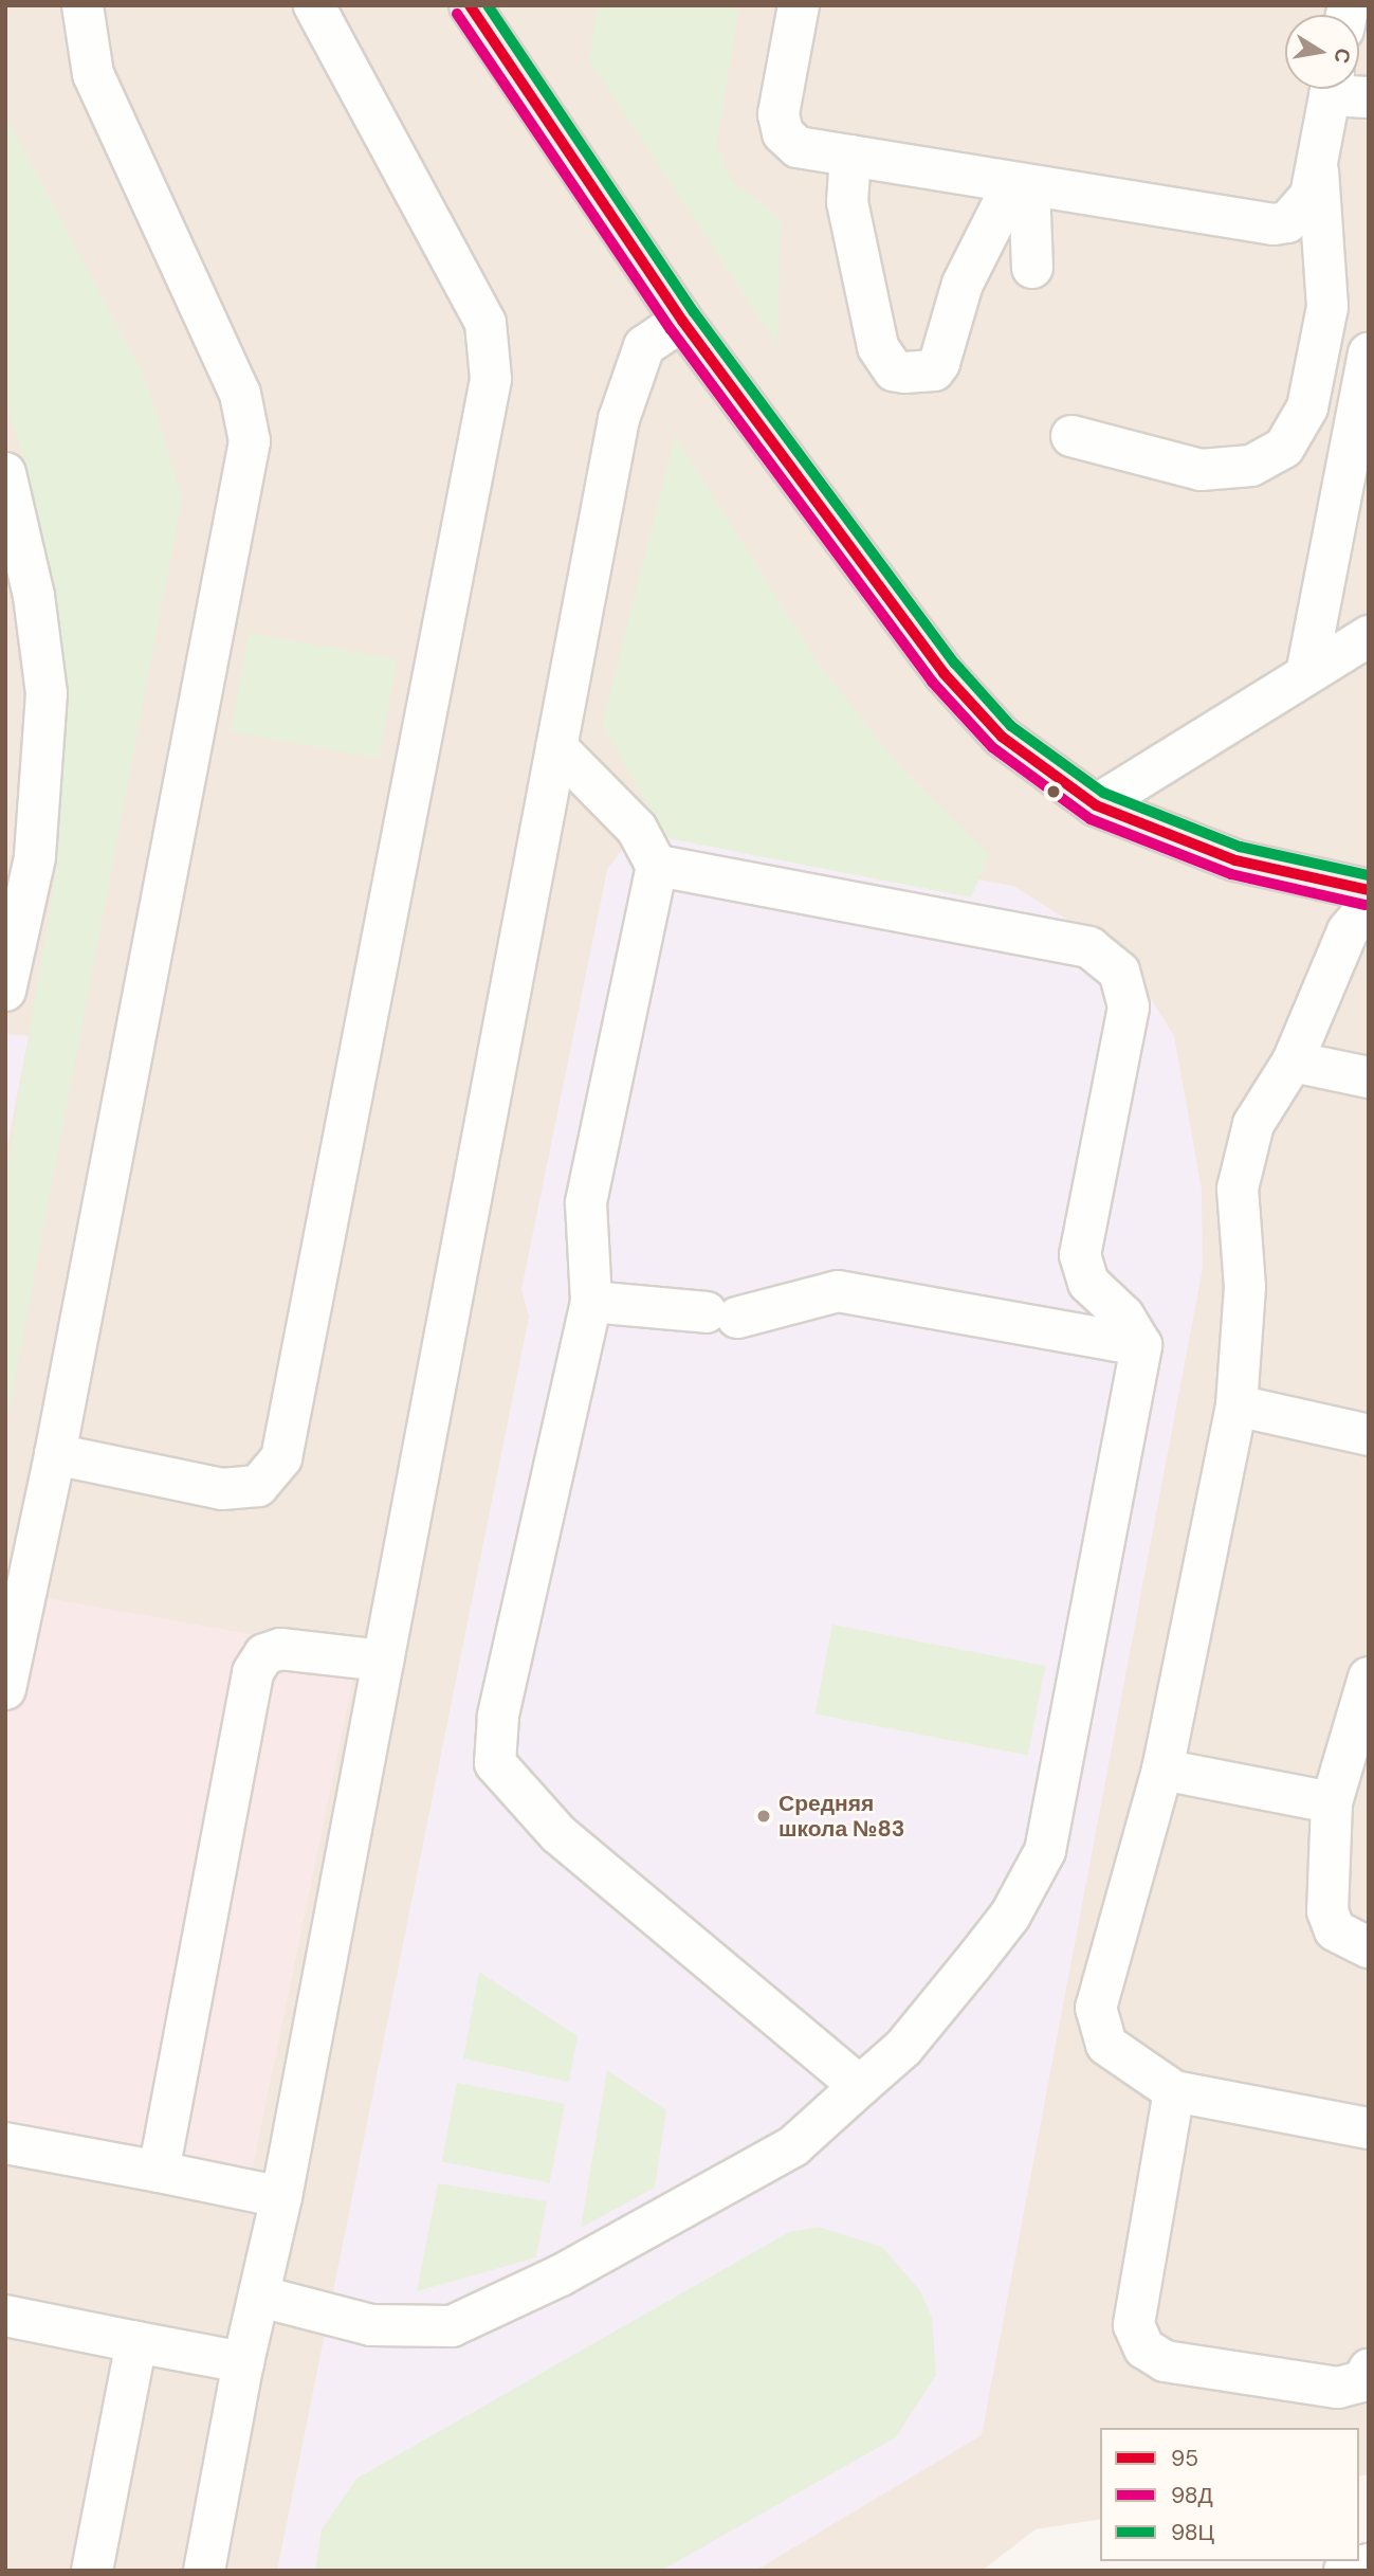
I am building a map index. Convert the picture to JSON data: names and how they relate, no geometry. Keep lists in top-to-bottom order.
{
  "places": ["Средняя школа №83"],
  "lines": ["transit line 95", "transit line 98Ц", "transit line 98Д"],
  "legend": ["95", "98Д", "98Ц"],
  "north": "right"
}
